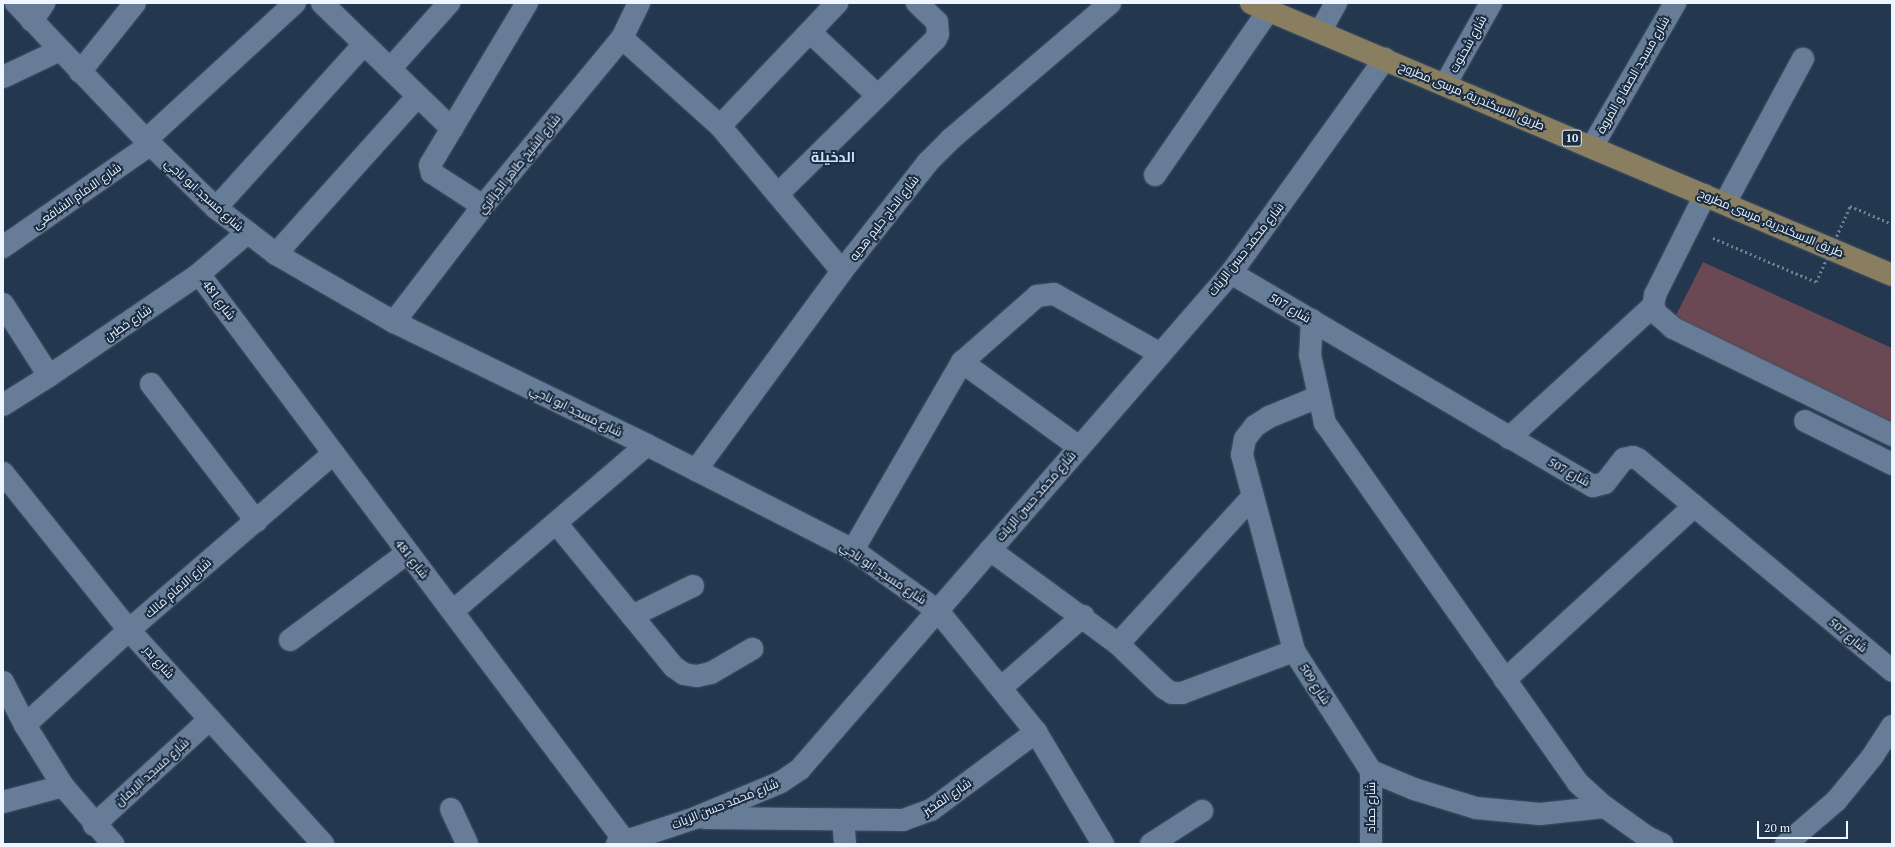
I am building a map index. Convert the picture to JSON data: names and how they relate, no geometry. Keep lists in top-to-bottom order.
{
  "streets": {
    "main road": ["طريق الاسكندرية, مرسى مطروح", "10"],
    "street": [
      "شارع شحتوت",
      "شارع مسجد الصفا و المروة",
      "شارع الشيخ طاهر الجزائري",
      "شارع مسجد ابو ناجي",
      "شارع الامام الشافعى",
      "شارع الحاج حليم هديه",
      "شارع محمد حسن الزيات",
      "شارع 481",
      "شارع 507",
      "شارع خطين",
      "شارع الامام مالك",
      "شارع بدر",
      "شارع 509",
      "شارع مسجد الايمان",
      "شارع المخبز",
      "شارع حماد"
    ]
  },
  "crossings": [
    ["شارع شحتوت", "طريق الاسكندرية, مرسى مطروح"],
    ["شارع مسجد الصفا و المروة", "طريق الاسكندرية, مرسى مطروح"],
    ["طريق الاسكندرية, مرسى مطروح", "شارع محمد حسن الزيات"],
    ["شارع الشيخ طاهر الجزائري", "شارع مسجد ابو ناجي"],
    ["شارع مسجد ابو ناجي", "شارع الامام الشافعى"],
    ["شارع مسجد ابو ناجي", "شارع الحاج حليم هديه"],
    ["شارع مسجد ابو ناجي", "شارع محمد حسن الزيات"],
    ["شارع مسجد ابو ناجي", "شارع خطين"],
    ["شارع مسجد ابو ناجي", "شارع المخبز"],
    ["شارع محمد حسن الزيات", "شارع 481"],
    ["شارع محمد حسن الزيات", "شارع 507"],
    ["شارع محمد حسن الزيات", "شارع المخبز"],
    ["شارع 481", "شارع خطين"],
    ["شارع 481", "شارع الامام مالك"],
    ["شارع الامام مالك", "شارع بدر"],
    ["شارع بدر", "شارع مسجد الايمان"],
    ["شارع 509", "شارع حماد"]
  ],
  "districts": ["الدخيلة"],
  "scale_bar": "20 m"
}
